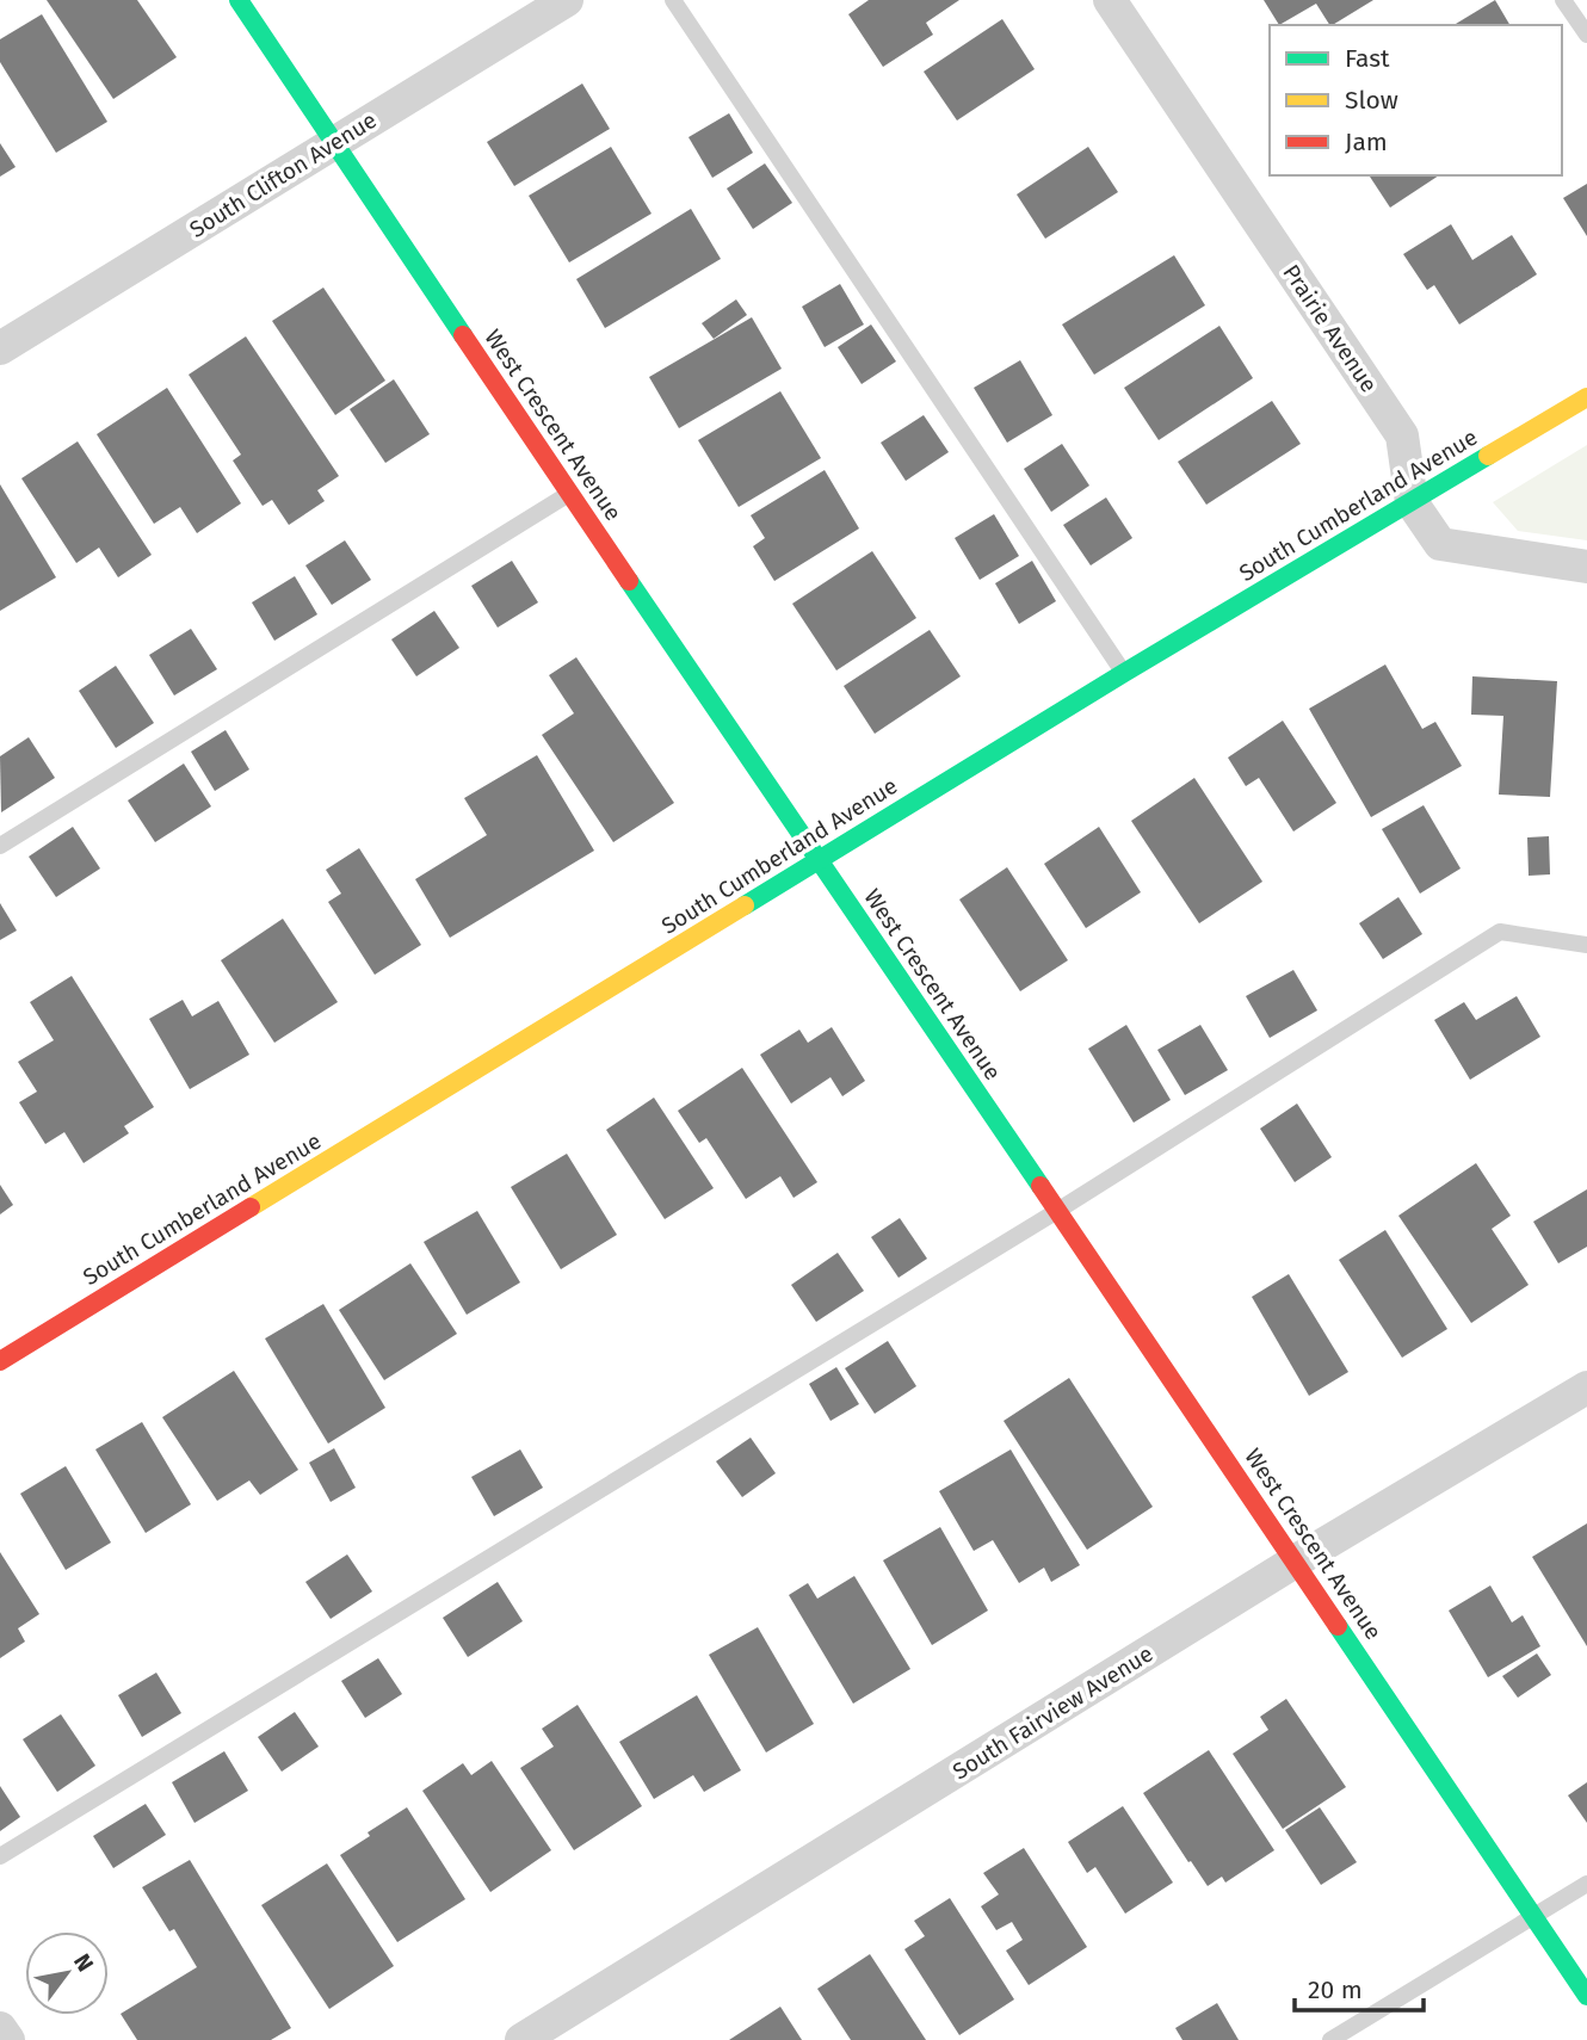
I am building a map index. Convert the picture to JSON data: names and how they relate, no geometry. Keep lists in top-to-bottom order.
{
  "streets": {
    "street": [
      "South Clifton Avenue",
      "Prairie Avenue",
      "West Crescent Avenue",
      "South Cumberland Avenue",
      "South Fairview Avenue"
    ]
  },
  "crossings": [
    ["South Clifton Avenue", "West Crescent Avenue"],
    ["Prairie Avenue", "South Cumberland Avenue"],
    ["West Crescent Avenue", "South Cumberland Avenue"],
    ["West Crescent Avenue", "South Fairview Avenue"]
  ],
  "legend": ["Fast", "Slow", "Jam"],
  "scale_bar": "20 m",
  "north": "top right"
}
